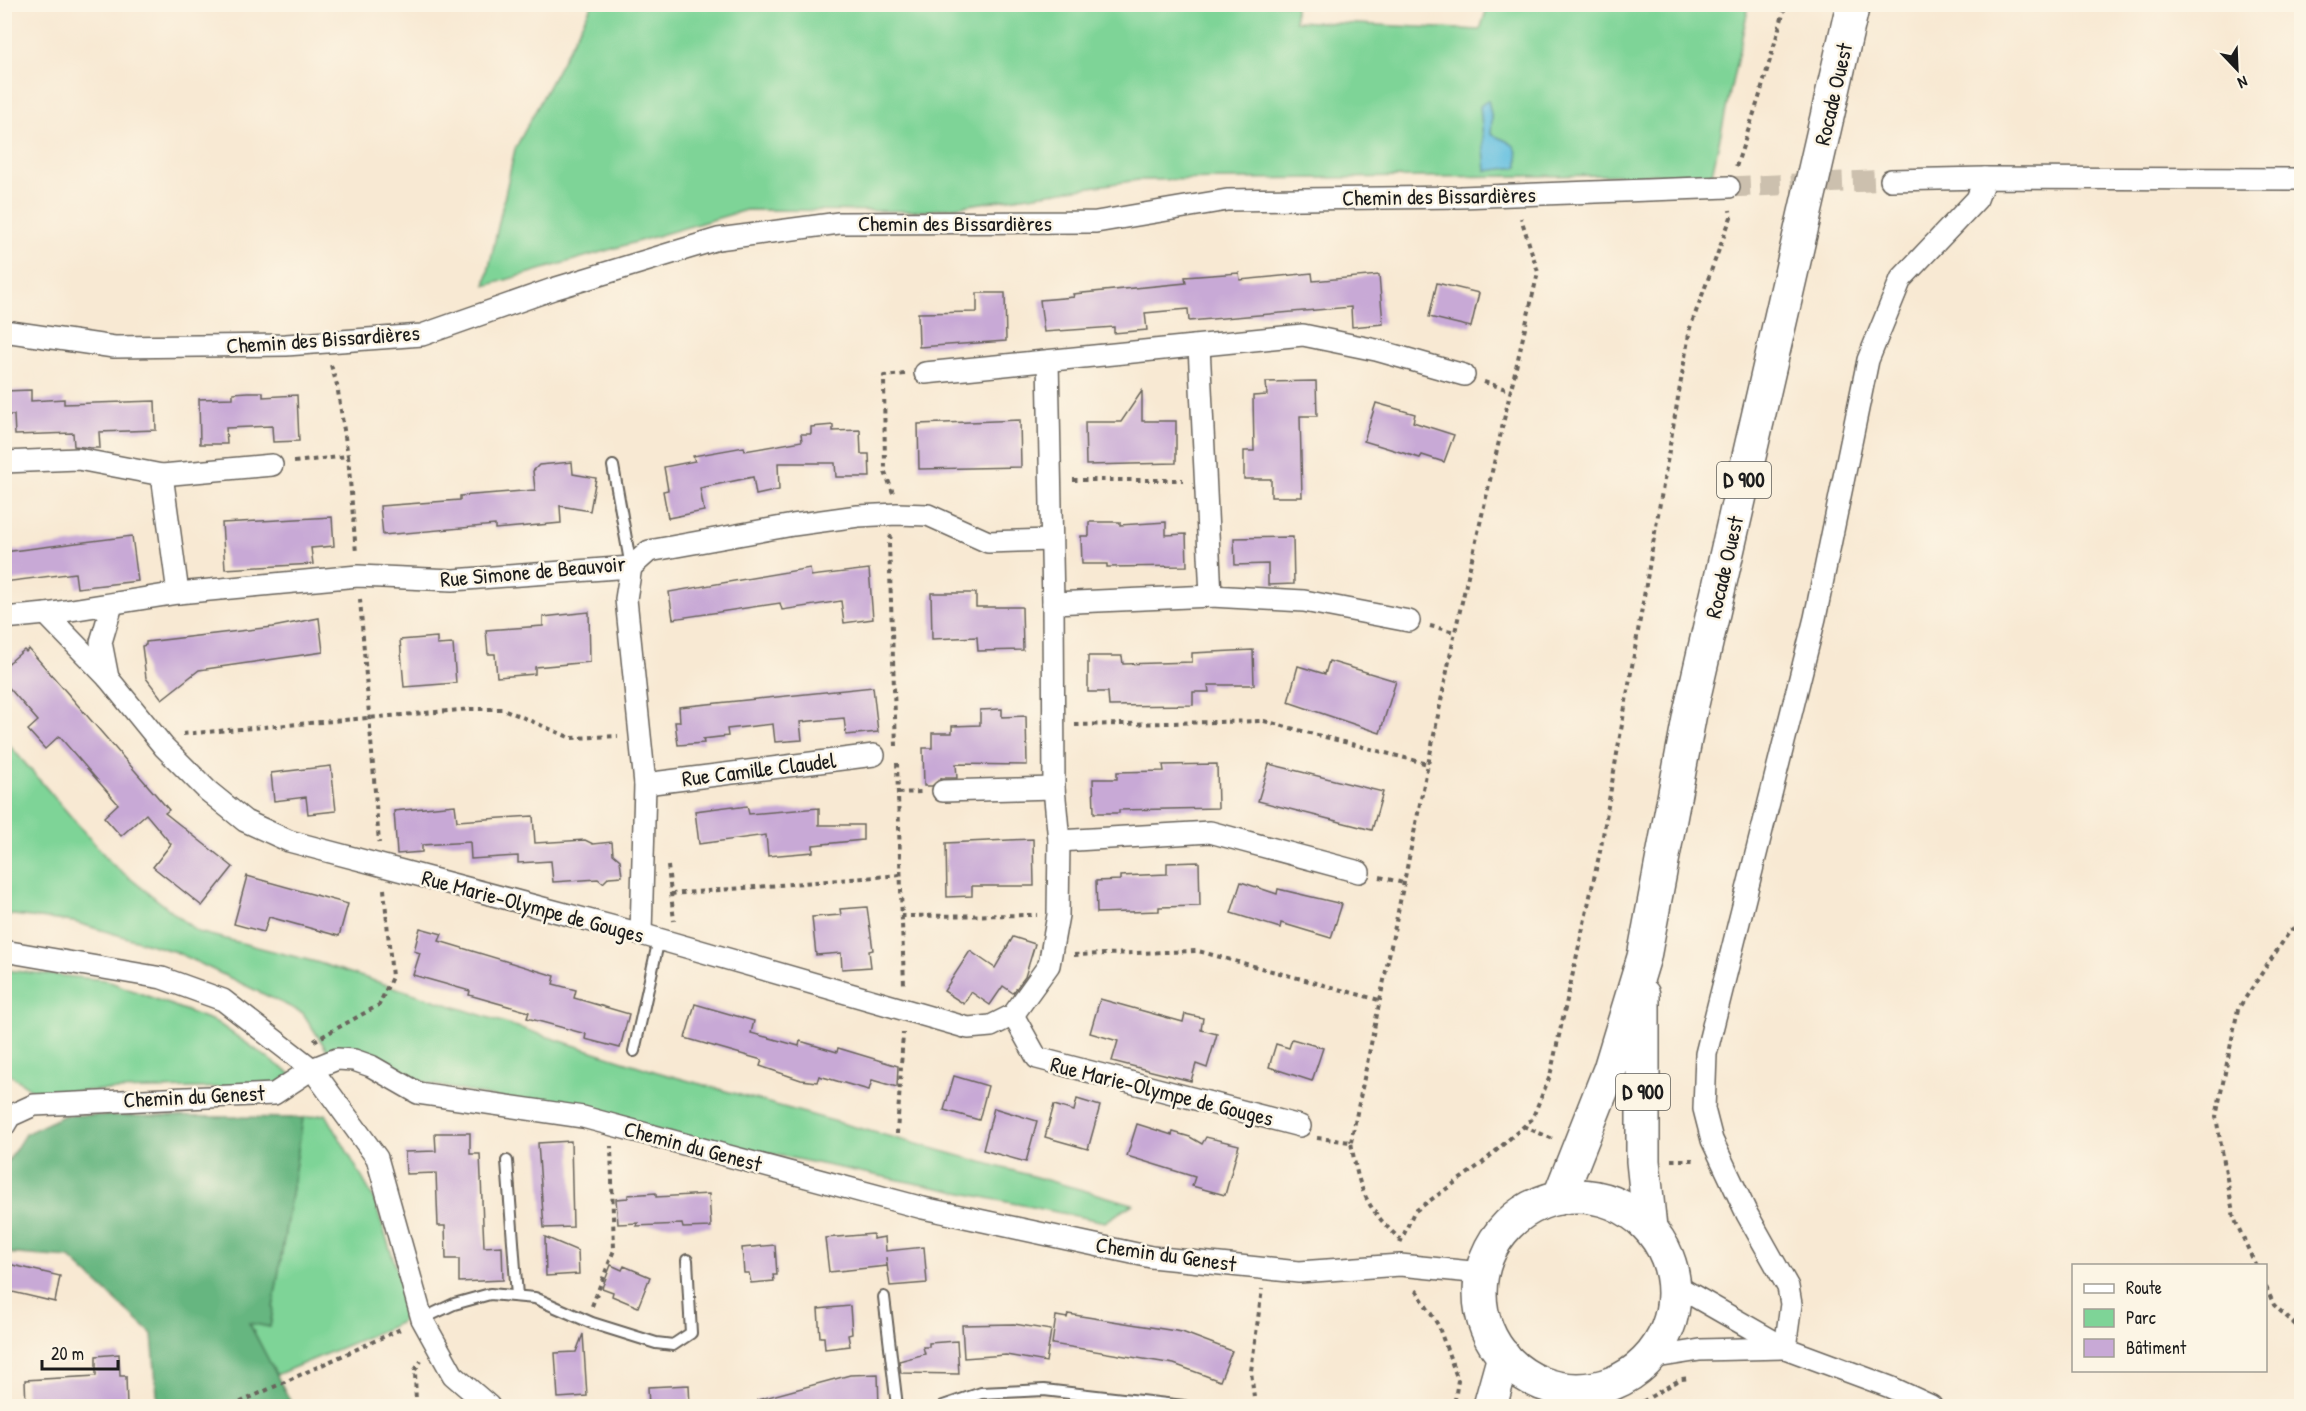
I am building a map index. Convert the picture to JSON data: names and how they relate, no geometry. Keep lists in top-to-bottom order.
{
  "streets": {
    "main road": ["Rocade Ouest", "D 900"],
    "street": [
      "Chemin des Bissardières",
      "Rue Simone de Beauvoir",
      "Rue Camille Claudel",
      "Rue Marie-Olympe de Gouges",
      "Chemin du Genest"
    ]
  },
  "crossings": [
    ["Rocade Ouest", "Chemin du Genest"],
    ["Rue Simone de Beauvoir", "Rue Marie-Olympe de Gouges"]
  ],
  "legend": ["Route", "Parc", "Bâtiment"],
  "scale_bar": "20 m",
  "north": "bottom right"
}
